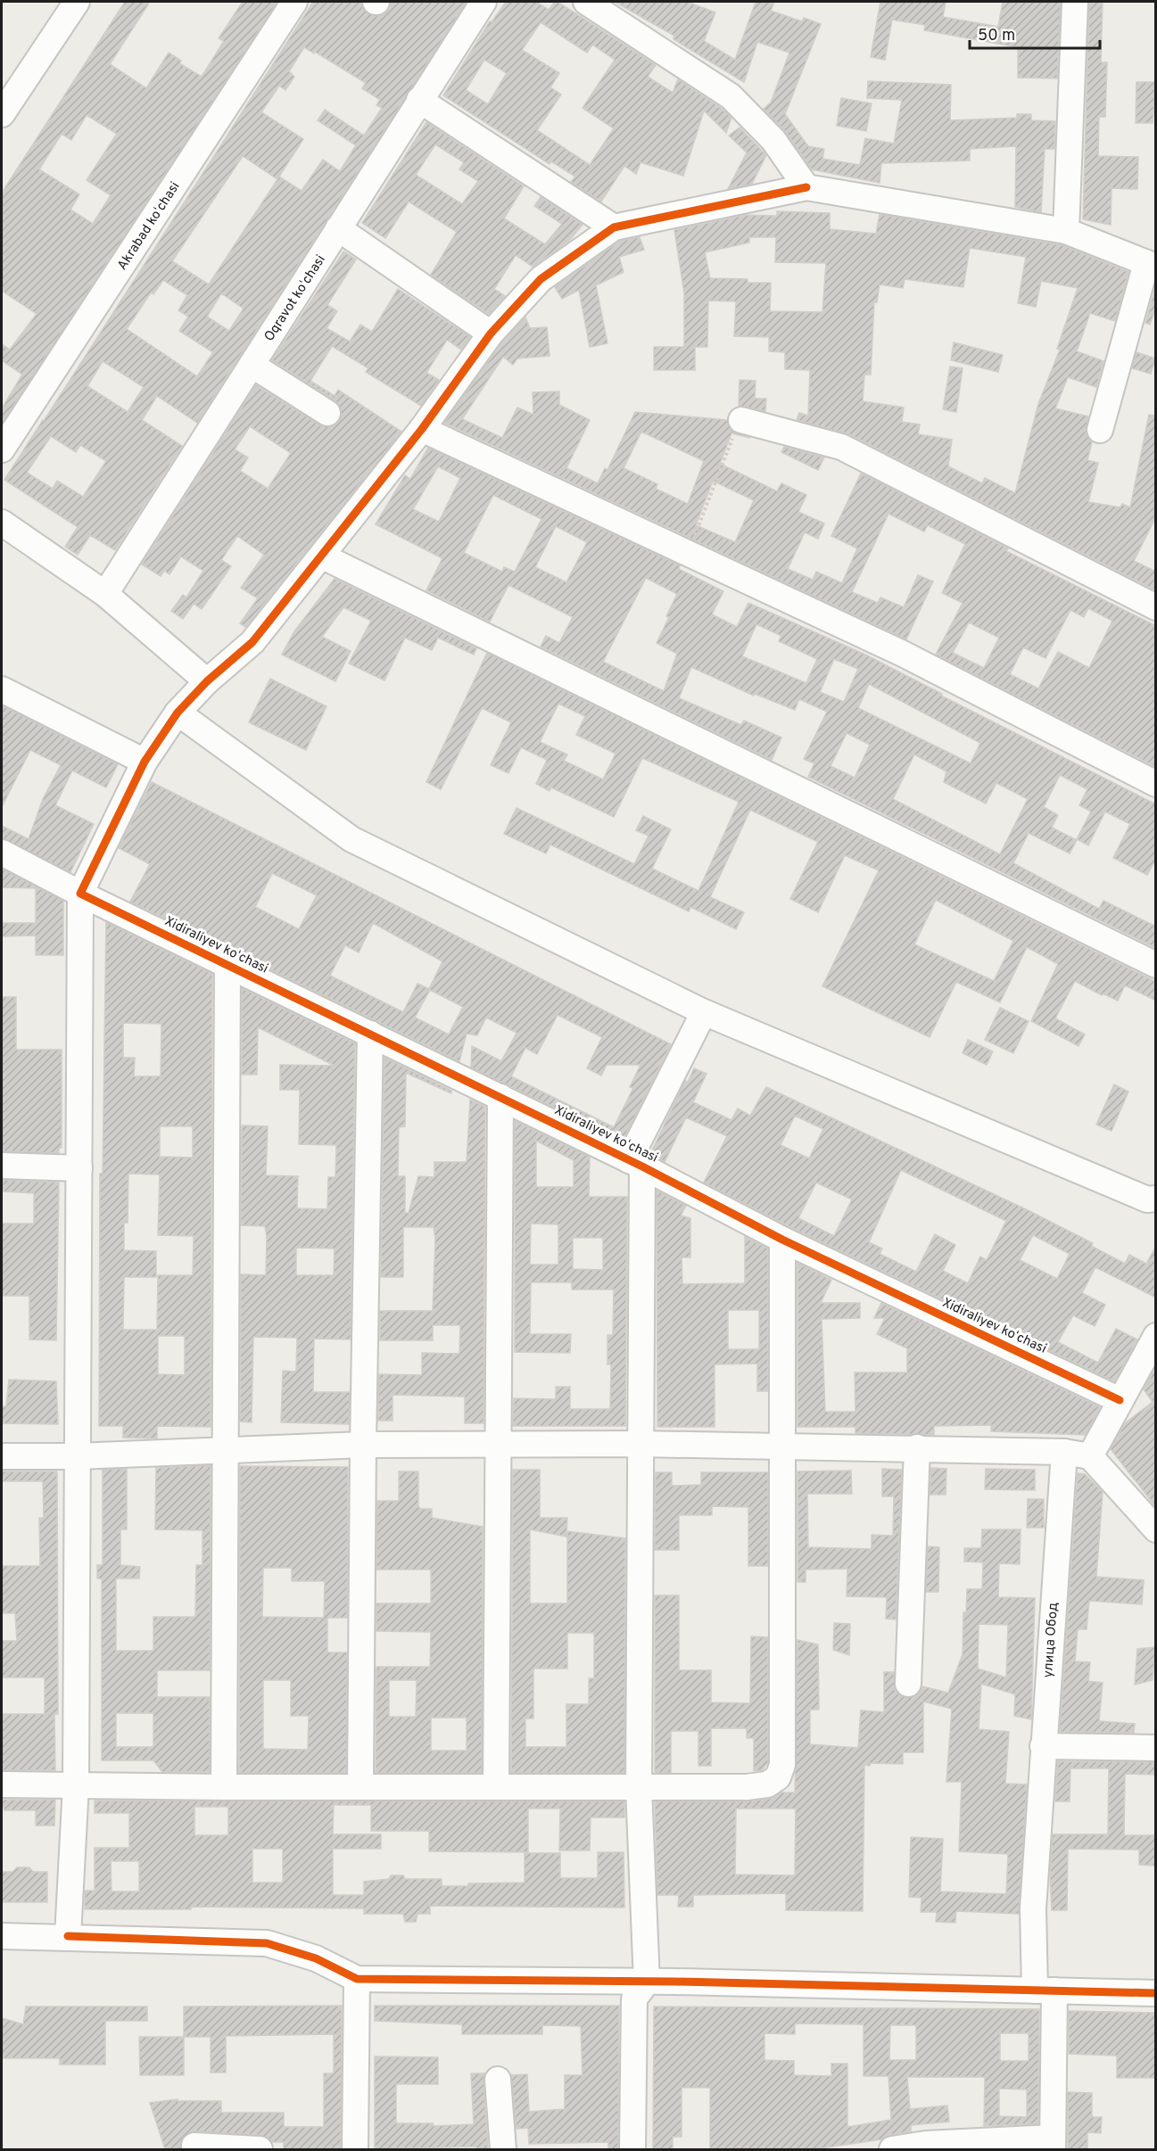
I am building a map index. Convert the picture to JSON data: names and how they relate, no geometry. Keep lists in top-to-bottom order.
{
  "streets": {
    "street": [
      "Akrabad koʻchasi",
      "Oqravot koʻchasi",
      "Xidiraliyev koʻchasi",
      "улица Обод"
    ]
  },
  "scale_bar": "50 m"
}
